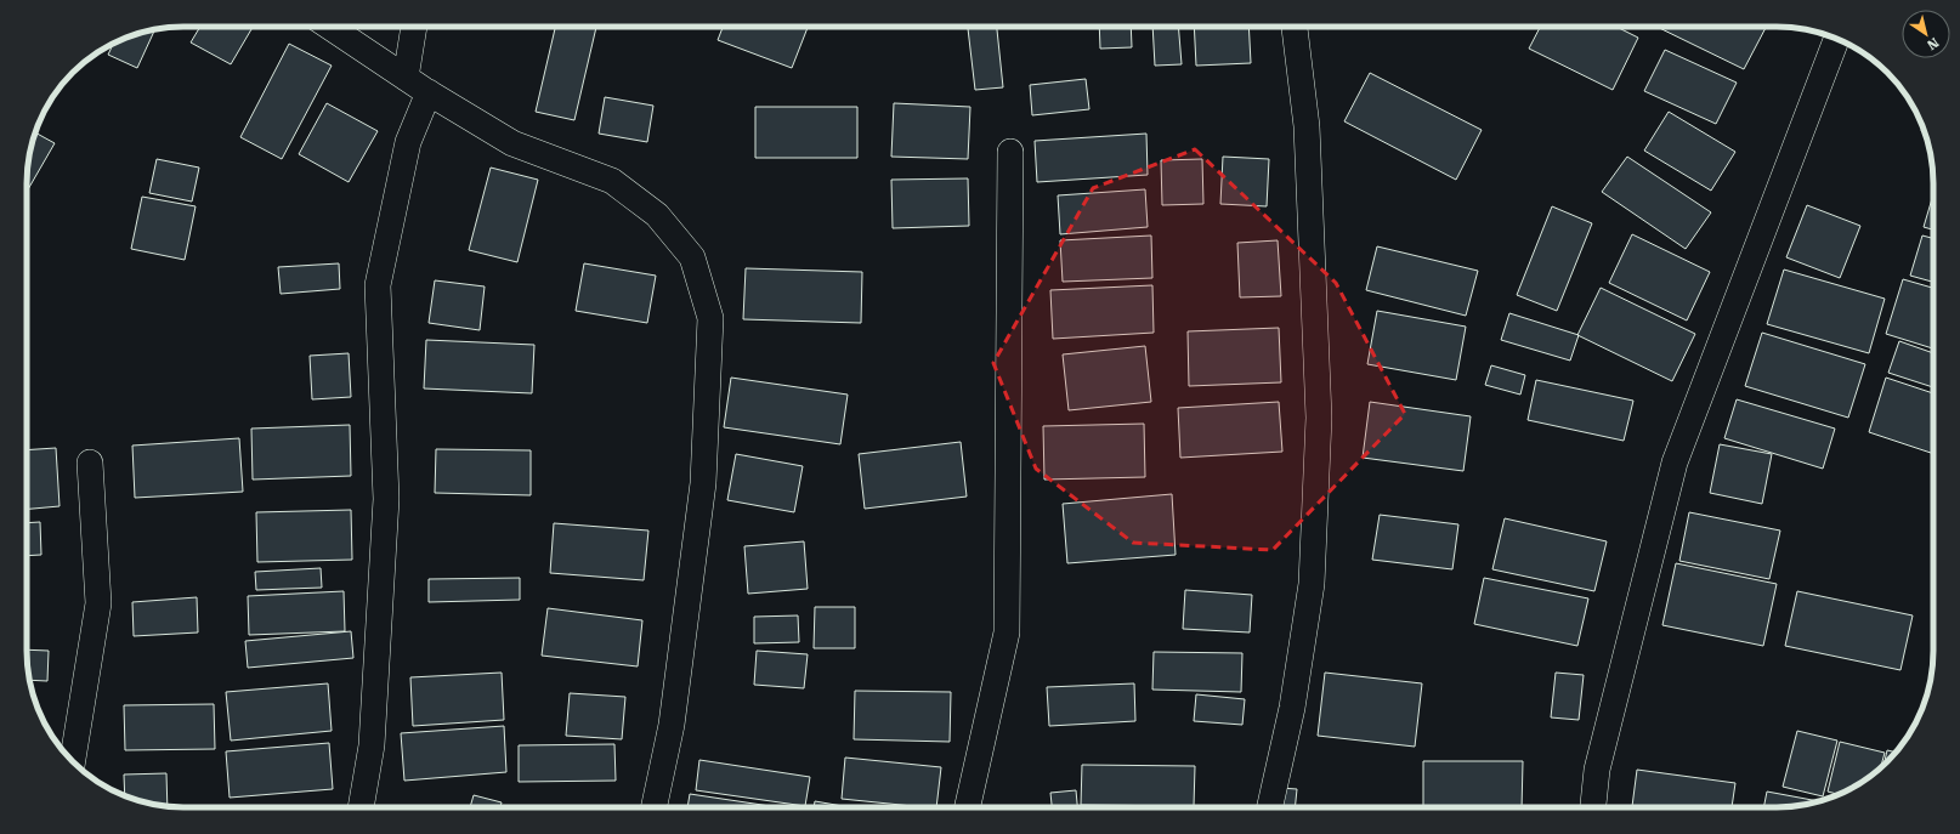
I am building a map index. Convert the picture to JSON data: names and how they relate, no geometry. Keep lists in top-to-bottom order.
{
  "north": "bottom right"
}
